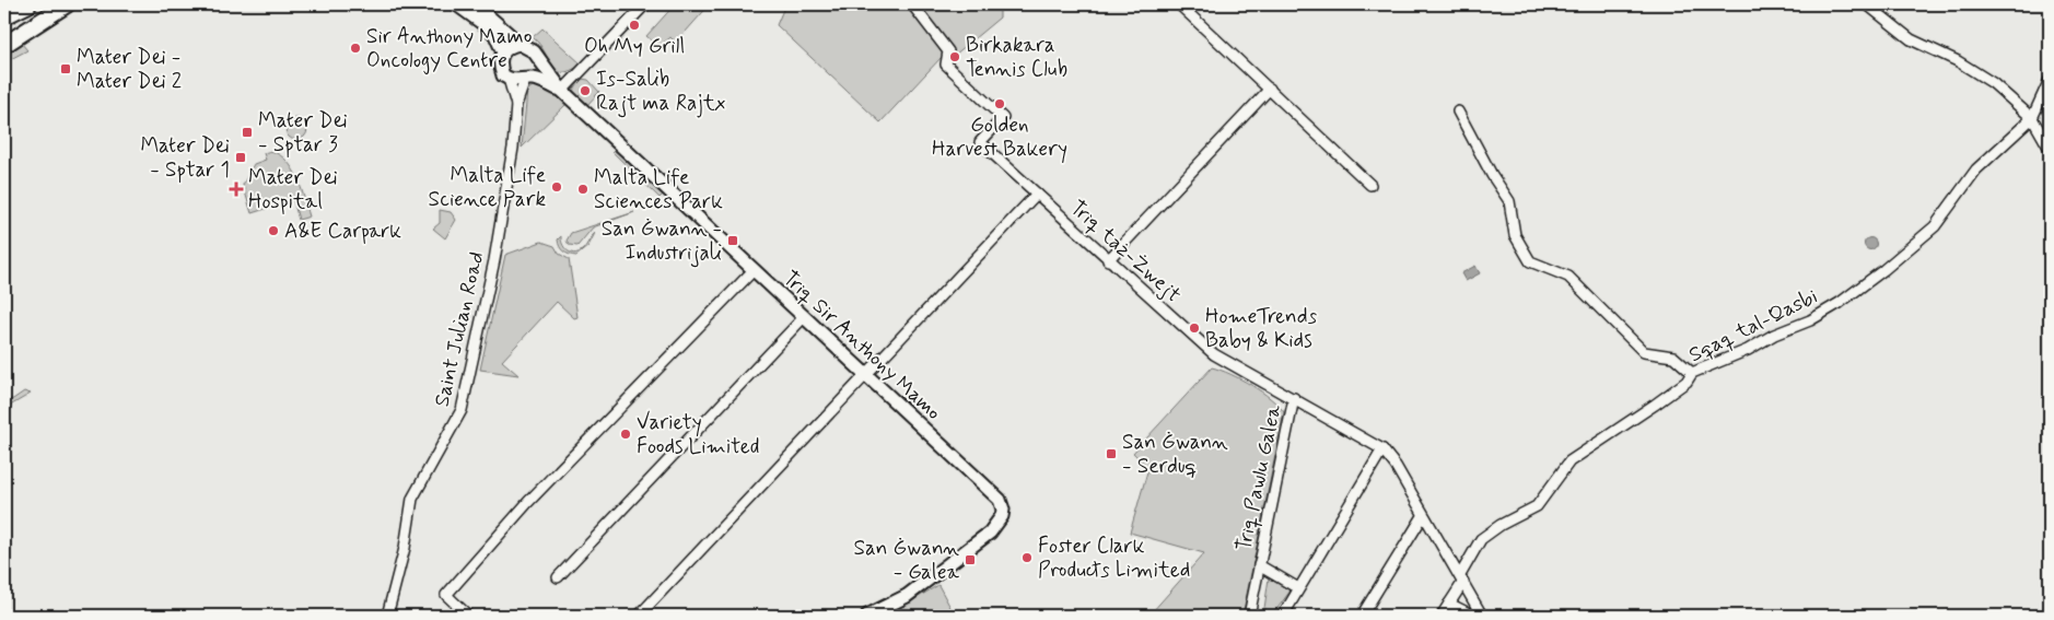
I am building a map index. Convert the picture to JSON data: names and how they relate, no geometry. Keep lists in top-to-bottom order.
{
  "streets": {
    "main road": ["Triq Sir Anthony Mamo"],
    "street": [
      "Triq taż-Żwejt",
      "Sqaq tal-Qasbi",
      "Saint Julian Road",
      "Triq Pawlu Galea"
    ]
  },
  "crossings": [
    ["Triq taż-Żwejt", "Sqaq tal-Qasbi"],
    ["Triq taż-Żwejt", "Triq Pawlu Galea"],
    ["Saint Julian Road", "Triq Sir Anthony Mamo"]
  ],
  "places": {
    "other": [
      "Oh My Grill",
      "Sir Anthony Mamo Oncology Centre",
      "Birkakara Tennis Club",
      "Is-Salib Rajt ma Rajtx",
      "Golden Harvest Bakery",
      "Malta Life Science Park",
      "Malta Life Sciences Park",
      "A&E Carpark",
      "HomeTrends Baby & Kids",
      "Variety Foods Limited",
      "Foster Clark Products Limited"
    ],
    "transit": [
      "Mater Dei - Mater Dei 2",
      "Mater Dei - Sptar 3",
      "Mater Dei - Sptar 1",
      "San Ġwann - Industrijali",
      "San Ġwann - Serduq",
      "San Ġwann - Galea"
    ],
    "health": ["Mater Dei Hospital"]
  }
}
